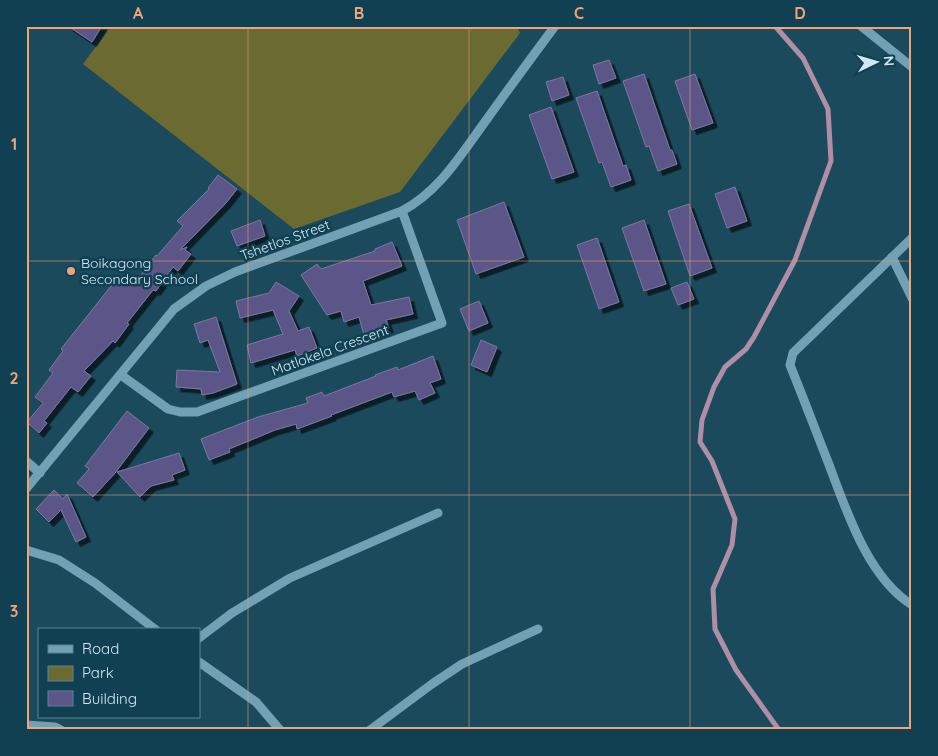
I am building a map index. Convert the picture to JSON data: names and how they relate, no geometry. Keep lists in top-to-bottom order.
{
  "streets": {
    "street": ["Tshetlos Street", "Matlokela Crescent"]
  },
  "crossings": [
    ["Tshetlos Street", "Matlokela Crescent"]
  ],
  "places": ["Boikagong Secondary School"],
  "legend": ["Road", "Park", "Building"],
  "north": "right",
  "grid": {
    "columns": [
      "A",
      "B",
      "C",
      "D"
    ],
    "rows": ["1", "2", "3"]
  }
}
